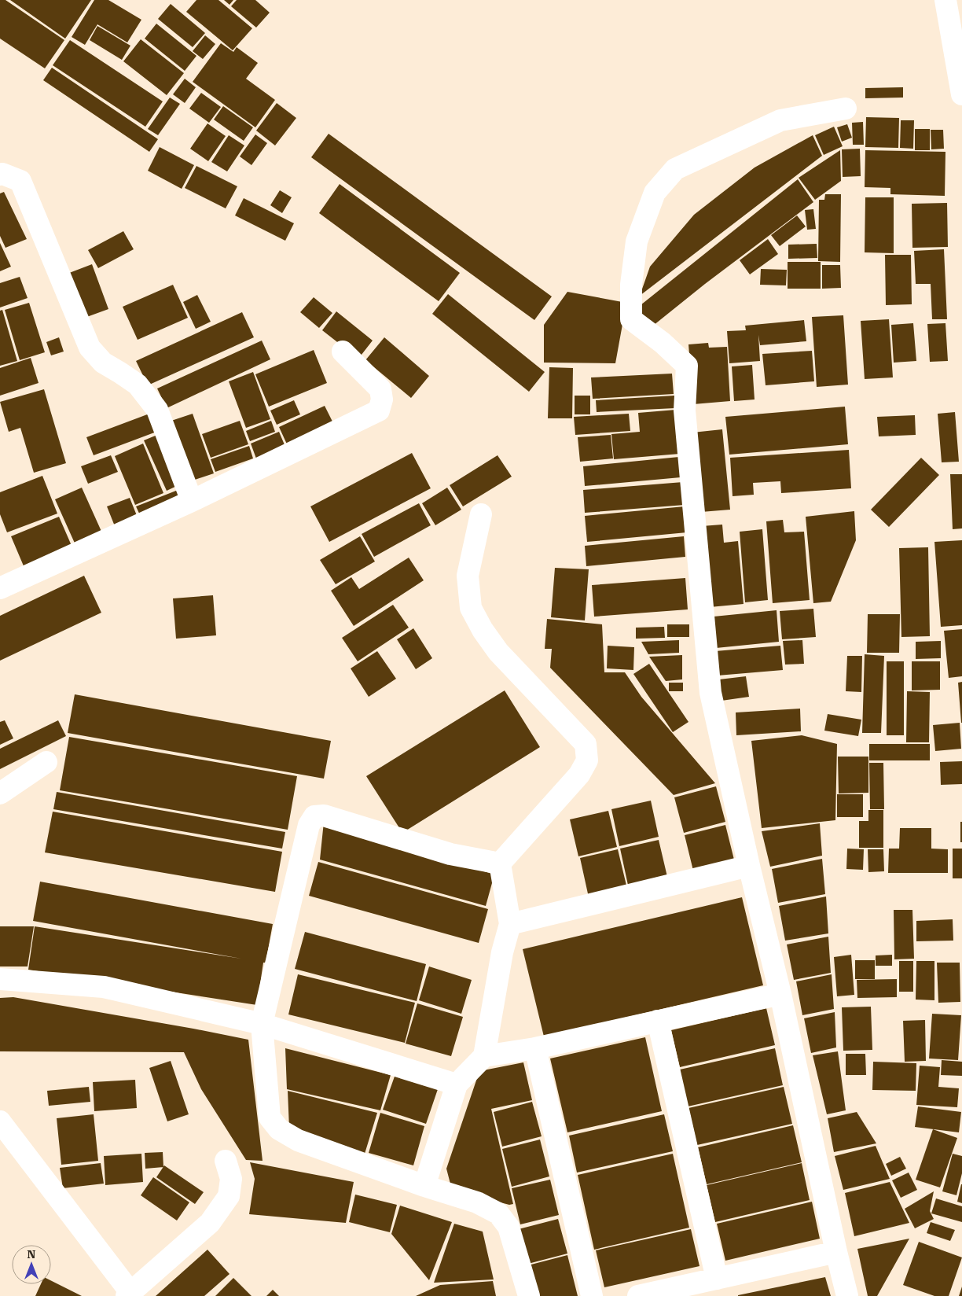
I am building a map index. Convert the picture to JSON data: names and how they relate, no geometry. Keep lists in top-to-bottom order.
{
  "north": "top"
}
